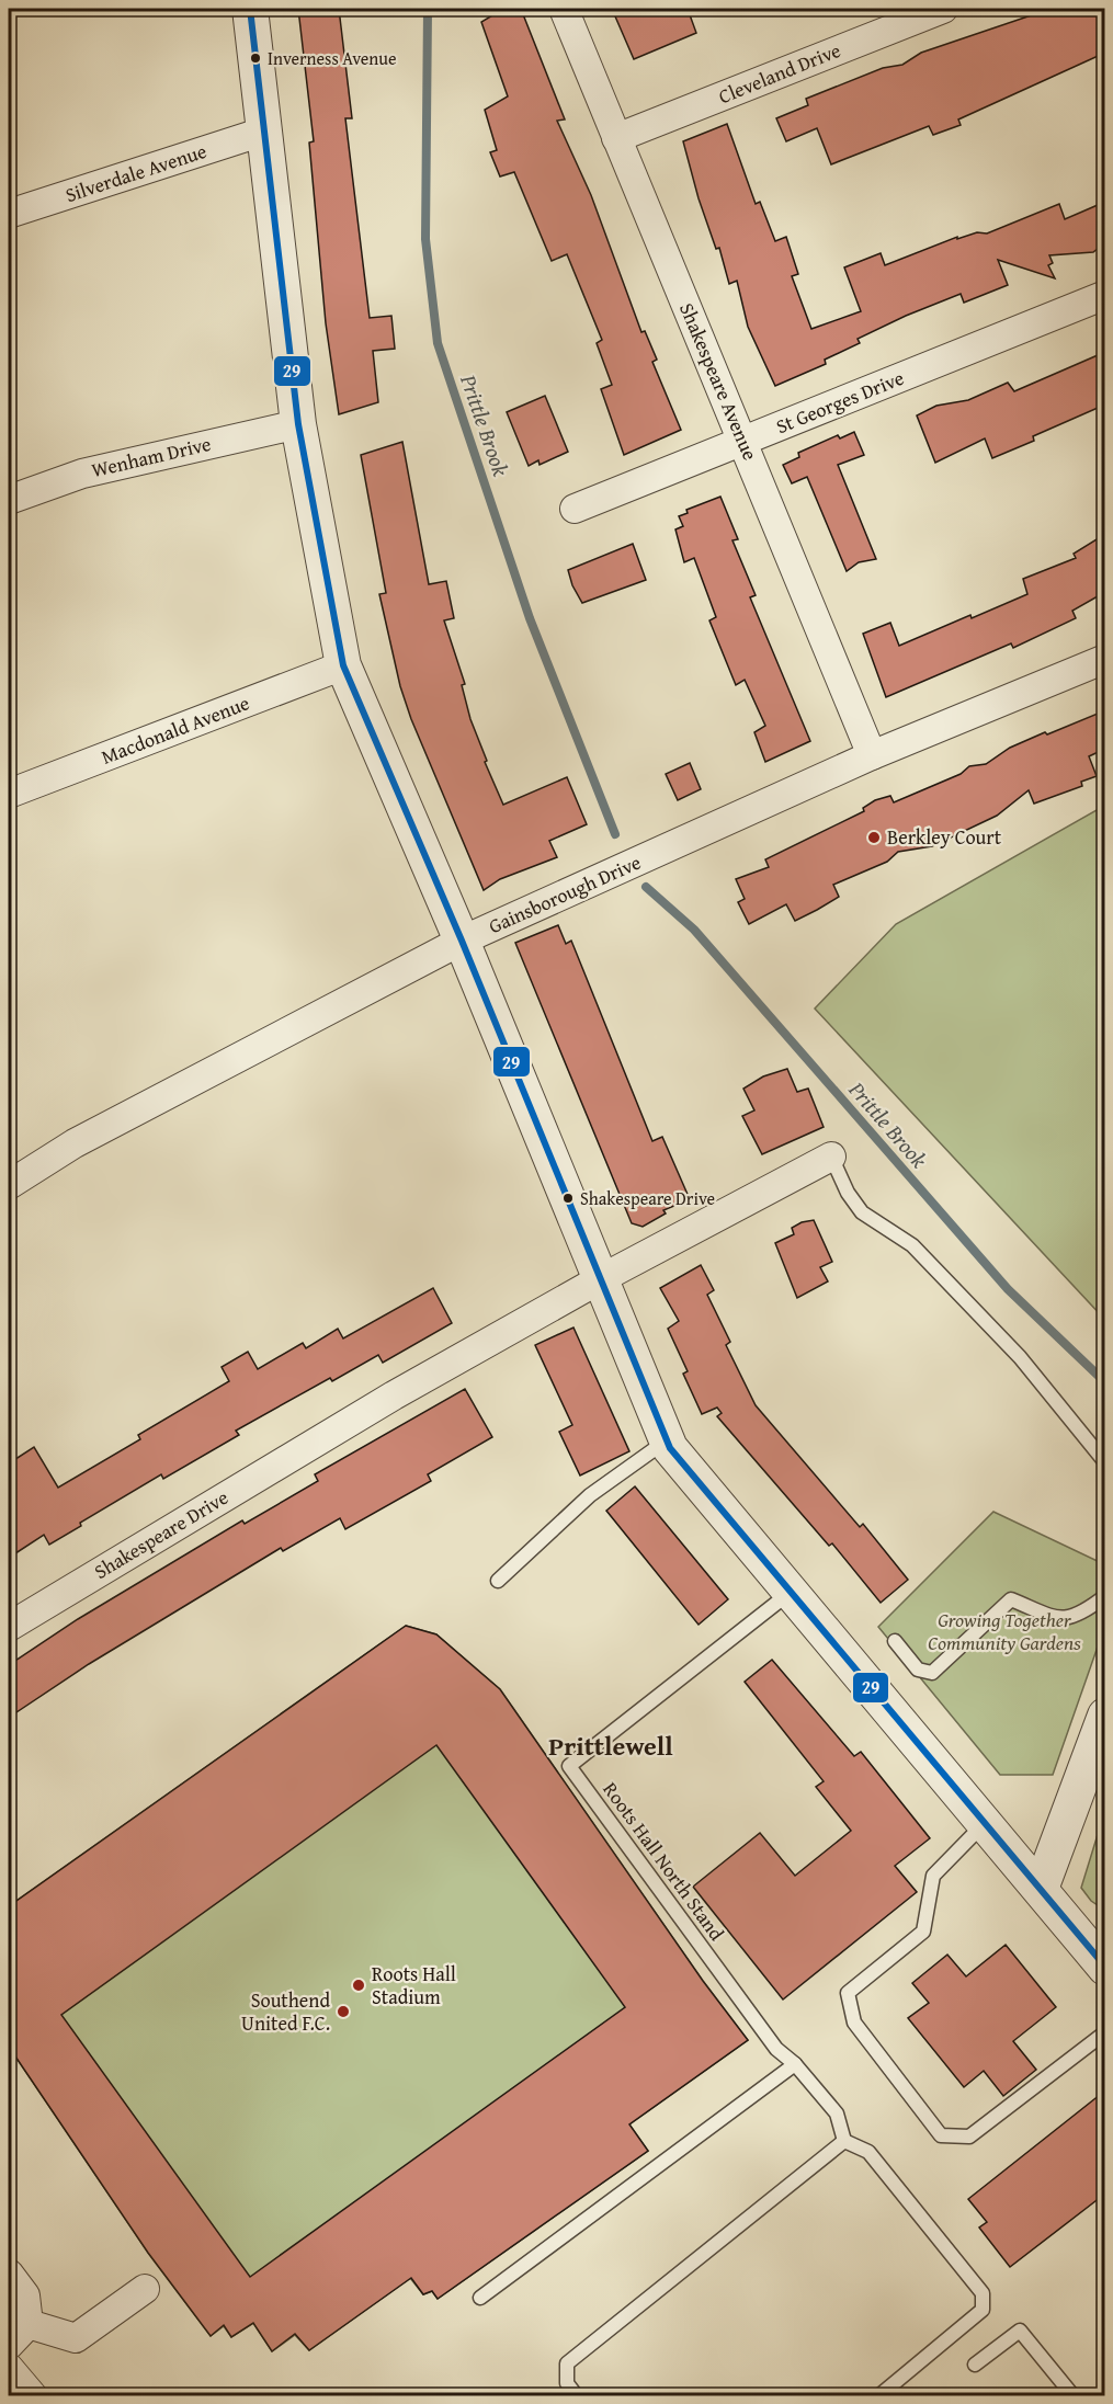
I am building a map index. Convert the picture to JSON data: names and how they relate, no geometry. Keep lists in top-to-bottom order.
{
  "streets": {
    "street": [
      "Cleveland Drive",
      "Silverdale Avenue",
      "Shakespeare Avenue",
      "St Georges Drive",
      "Wenham Drive",
      "Macdonald Avenue",
      "Gainsborough Drive",
      "Shakespeare Drive"
    ],
    "lane": ["Roots Hall North Stand"]
  },
  "crossings": [
    ["Cleveland Drive", "Shakespeare Avenue"],
    ["Shakespeare Avenue", "St Georges Drive"],
    ["Shakespeare Avenue", "Gainsborough Drive"]
  ],
  "districts": ["Prittlewell"],
  "water": ["Prittle Brook"],
  "parks": ["Growing Together Community Gardens"],
  "places": [
    "Inverness Avenue",
    "Berkley Court",
    "Shakespeare Drive",
    "Roots Hall Stadium",
    "Southend United F.C."
  ],
  "lines": ["transit line 29"]
}
